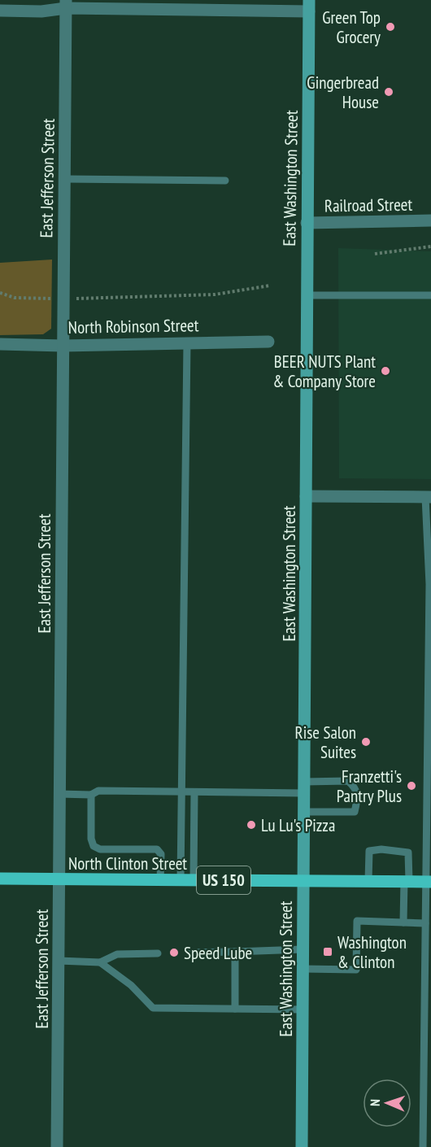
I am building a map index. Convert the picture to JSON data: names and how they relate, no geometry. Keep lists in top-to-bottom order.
{
  "streets": {
    "main road": ["East Washington Street", "North Clinton Street", "US 150"],
    "street": ["East Jefferson Street", "Railroad Street", "North Robinson Street"]
  },
  "crossings": [
    ["East Jefferson Street", "North Robinson Street"],
    ["East Jefferson Street", "North Clinton Street"],
    ["East Washington Street", "Railroad Street"],
    ["East Washington Street", "North Clinton Street"]
  ],
  "places": {
    "other": [
      "Green Top Grocery",
      "Gingerbread House",
      "BEER NUTS Plant & Company Store",
      "Rise Salon Suites",
      "Franzetti's Pantry Plus",
      "Lu Lu's Pizza",
      "Speed Lube"
    ],
    "transit": ["Washington & Clinton"]
  },
  "north": "left"
}
